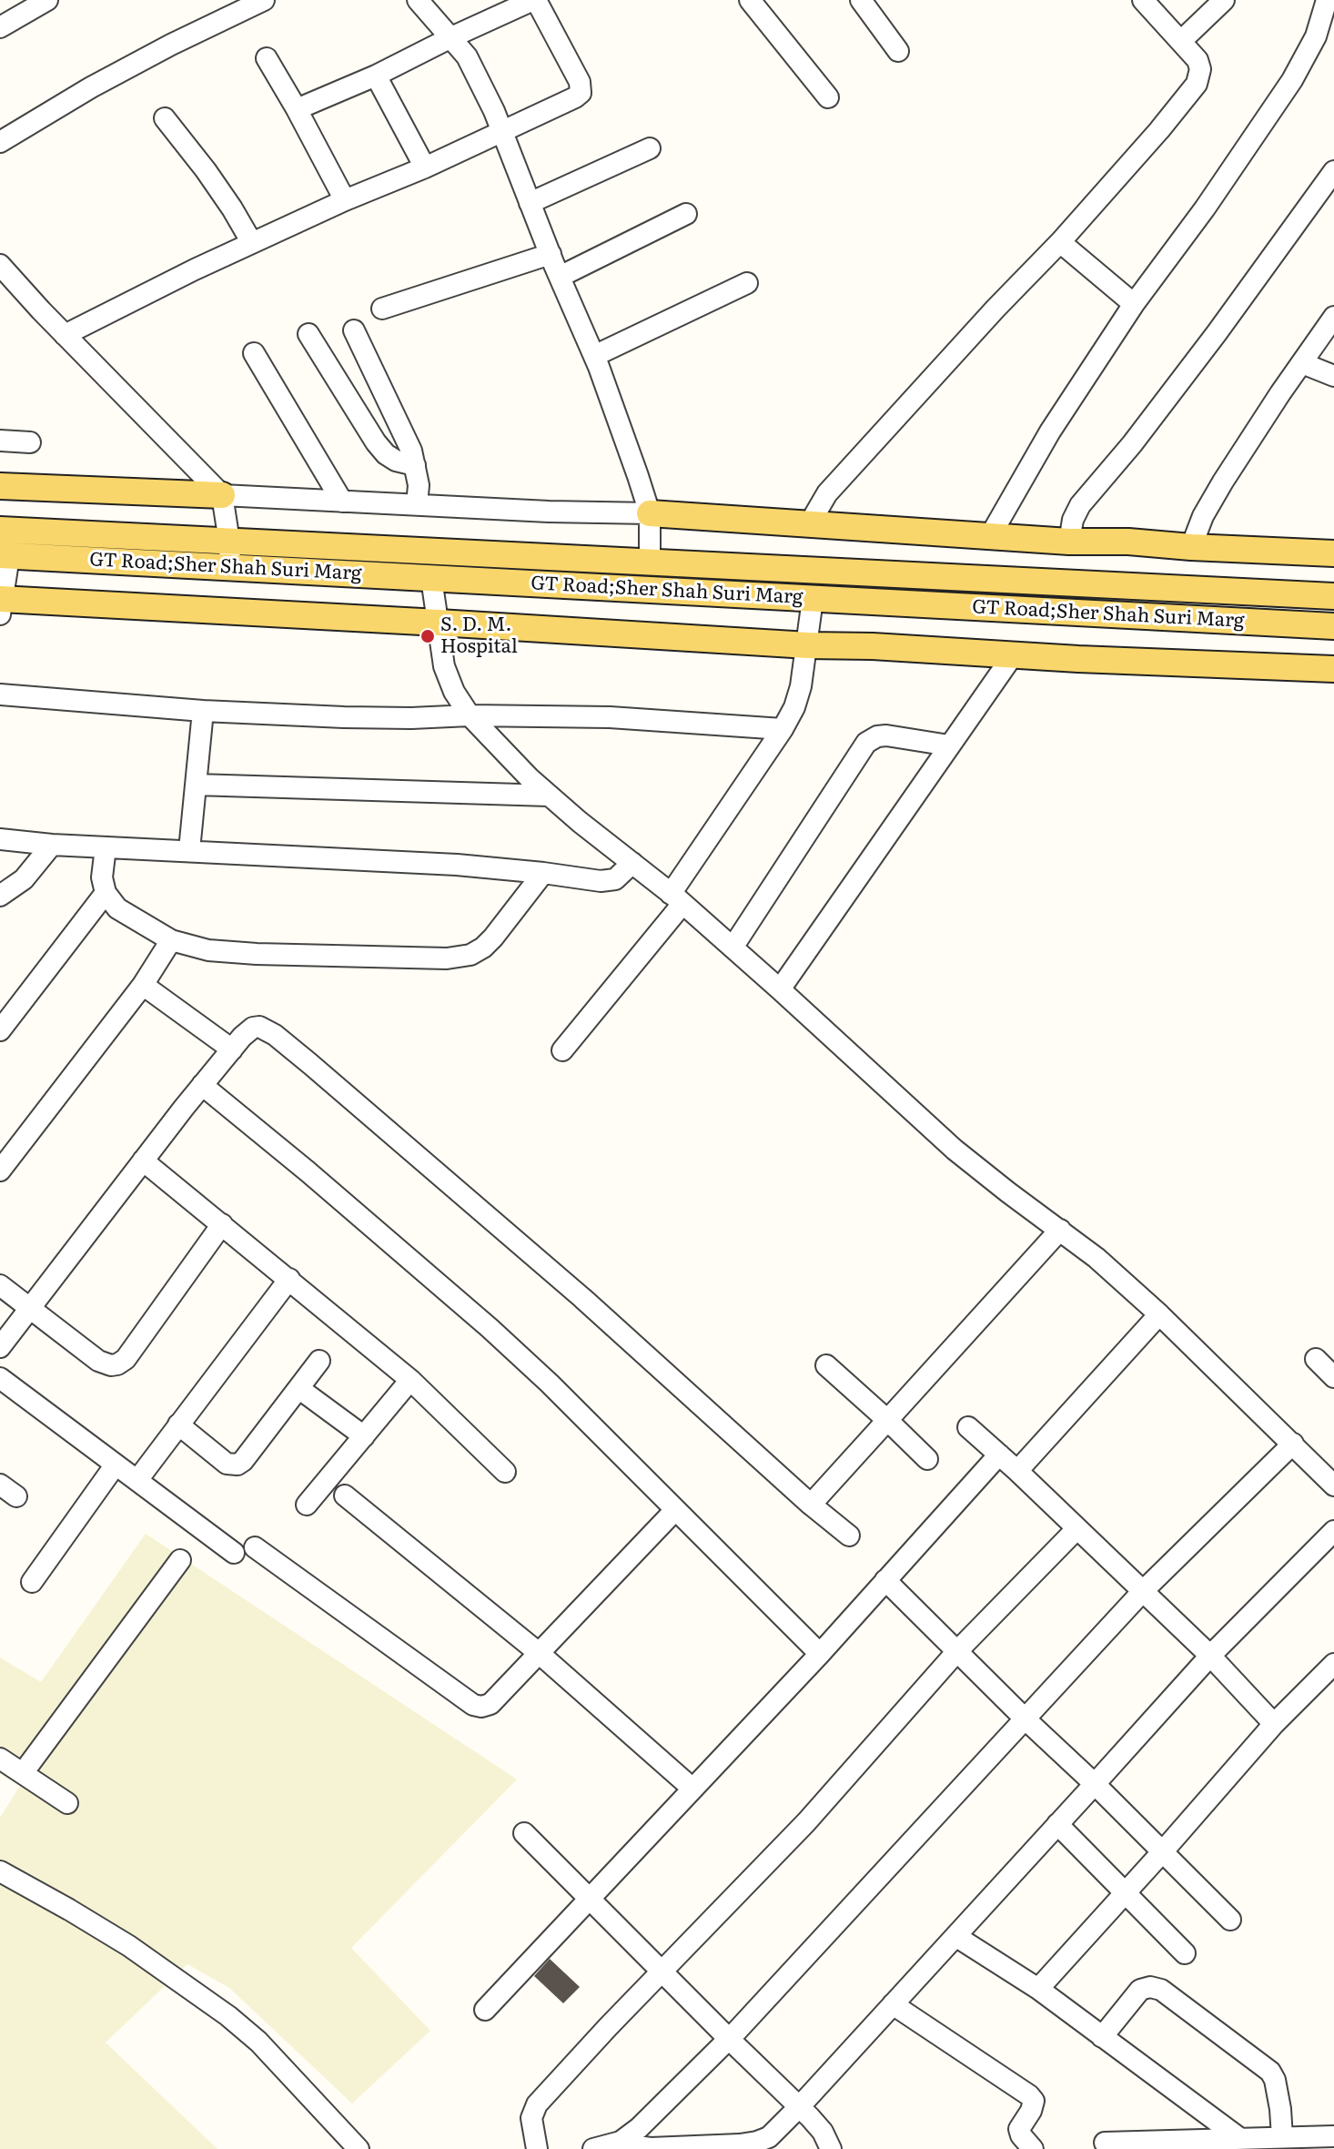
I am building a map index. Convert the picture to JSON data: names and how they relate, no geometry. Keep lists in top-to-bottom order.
{
  "streets": {
    "main road": ["GT Road;Sher Shah Suri Marg"]
  },
  "places": ["S. D. M. Hospital"]
}
